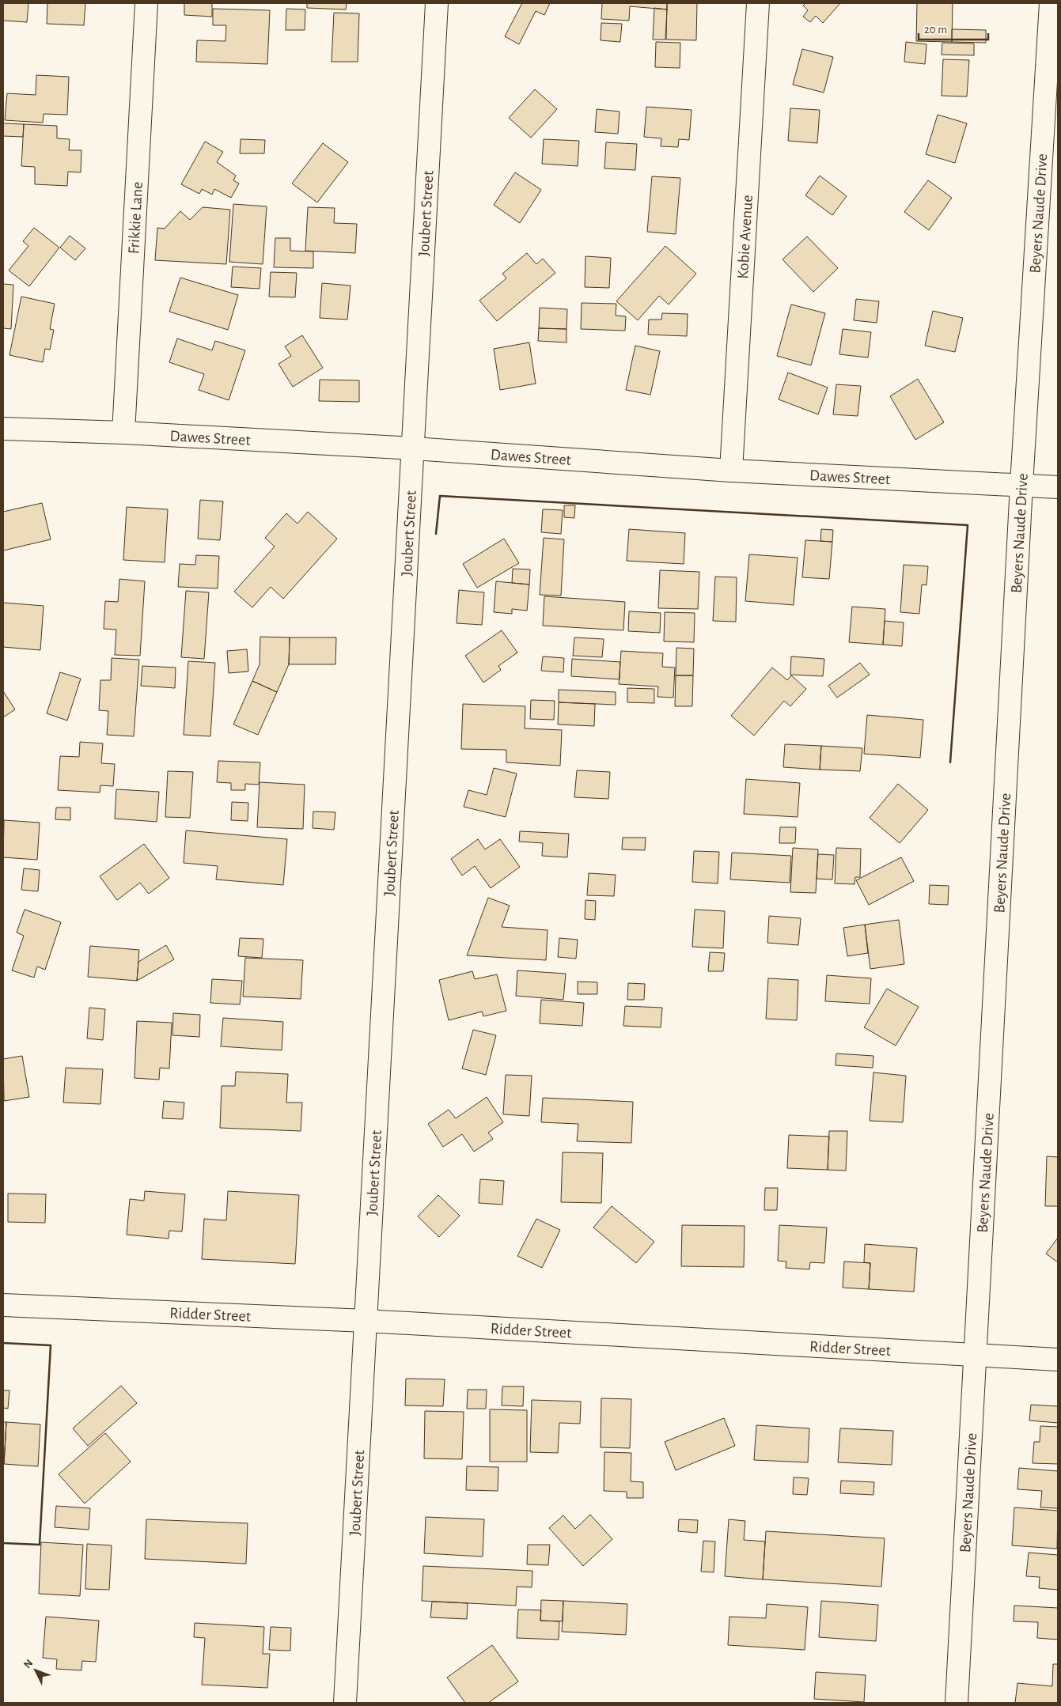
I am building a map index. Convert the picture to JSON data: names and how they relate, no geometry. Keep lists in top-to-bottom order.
{
  "streets": {
    "street": [
      "Joubert Street",
      "Beyers Naude Drive",
      "Frikkie Lane",
      "Kobie Avenue",
      "Dawes Street",
      "Ridder Street"
    ]
  },
  "crossings": [
    ["Joubert Street", "Dawes Street"],
    ["Joubert Street", "Ridder Street"],
    ["Beyers Naude Drive", "Dawes Street"],
    ["Beyers Naude Drive", "Ridder Street"],
    ["Frikkie Lane", "Dawes Street"],
    ["Kobie Avenue", "Dawes Street"]
  ],
  "scale_bar": "20 m",
  "north": "top left"
}
